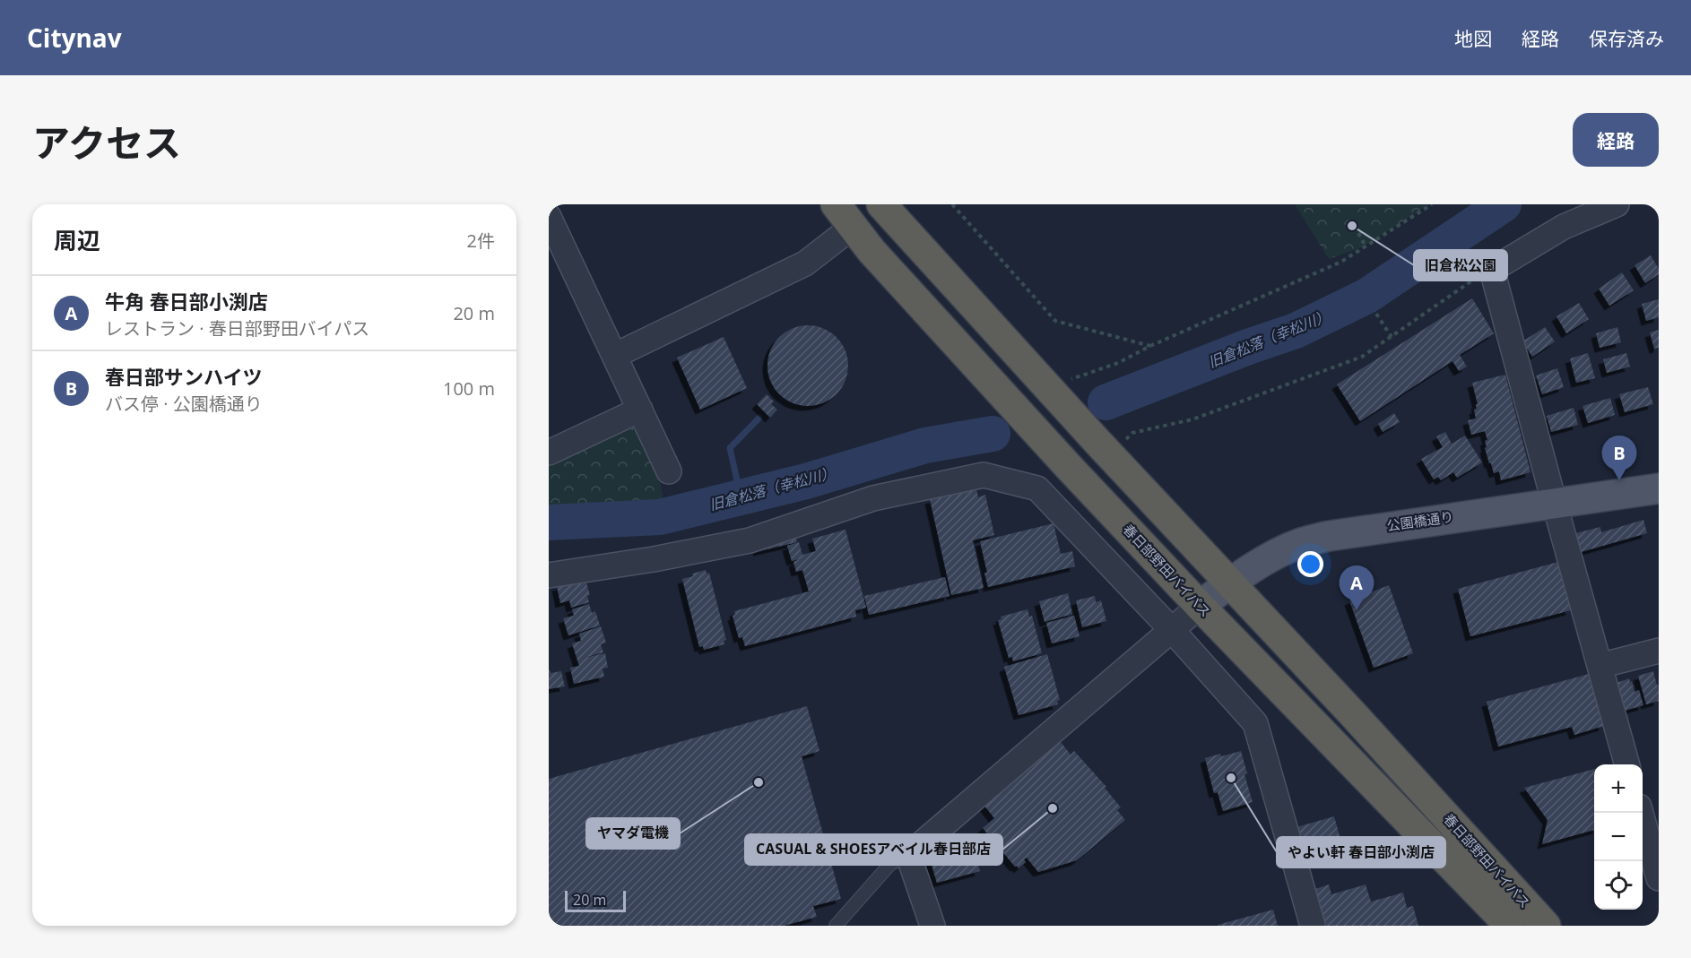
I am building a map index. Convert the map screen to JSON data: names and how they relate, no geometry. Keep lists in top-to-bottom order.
{
  "streets": {
    "highway": ["春日部野田バイパス"],
    "main road": ["公園橋通り"]
  },
  "crossings": [
    ["公園橋通り", "春日部野田バイパス"]
  ],
  "water": ["旧倉松落（幸松川）"],
  "places": [
    "旧倉松公園",
    "やよい軒 春日部小渕店",
    "ヤマダ電機",
    "CASUAL & SHOESアベイル春日部店"
  ],
  "scale_bar": "20 m",
  "page": {
    "header": "Citynav",
    "nav": ["地図", "経路", "保存済み"],
    "title": "アクセス",
    "buttons": "経路",
    "heading": ["周辺", "2件"],
    "list": [
      {
        "mark": "A",
        "name": "牛角 春日部小渕店",
        "note": "レストラン · 春日部野田バイパス",
        "value": "20 m"
      },
      {
        "mark": "B",
        "name": "春日部サンハイツ",
        "note": "バス停 · 公園橋通り",
        "value": "100 m"
      }
    ],
    "pins": ["B", "A"],
    "map_buttons": ["+", "−"],
    "scale": "20 m"
  }
}
